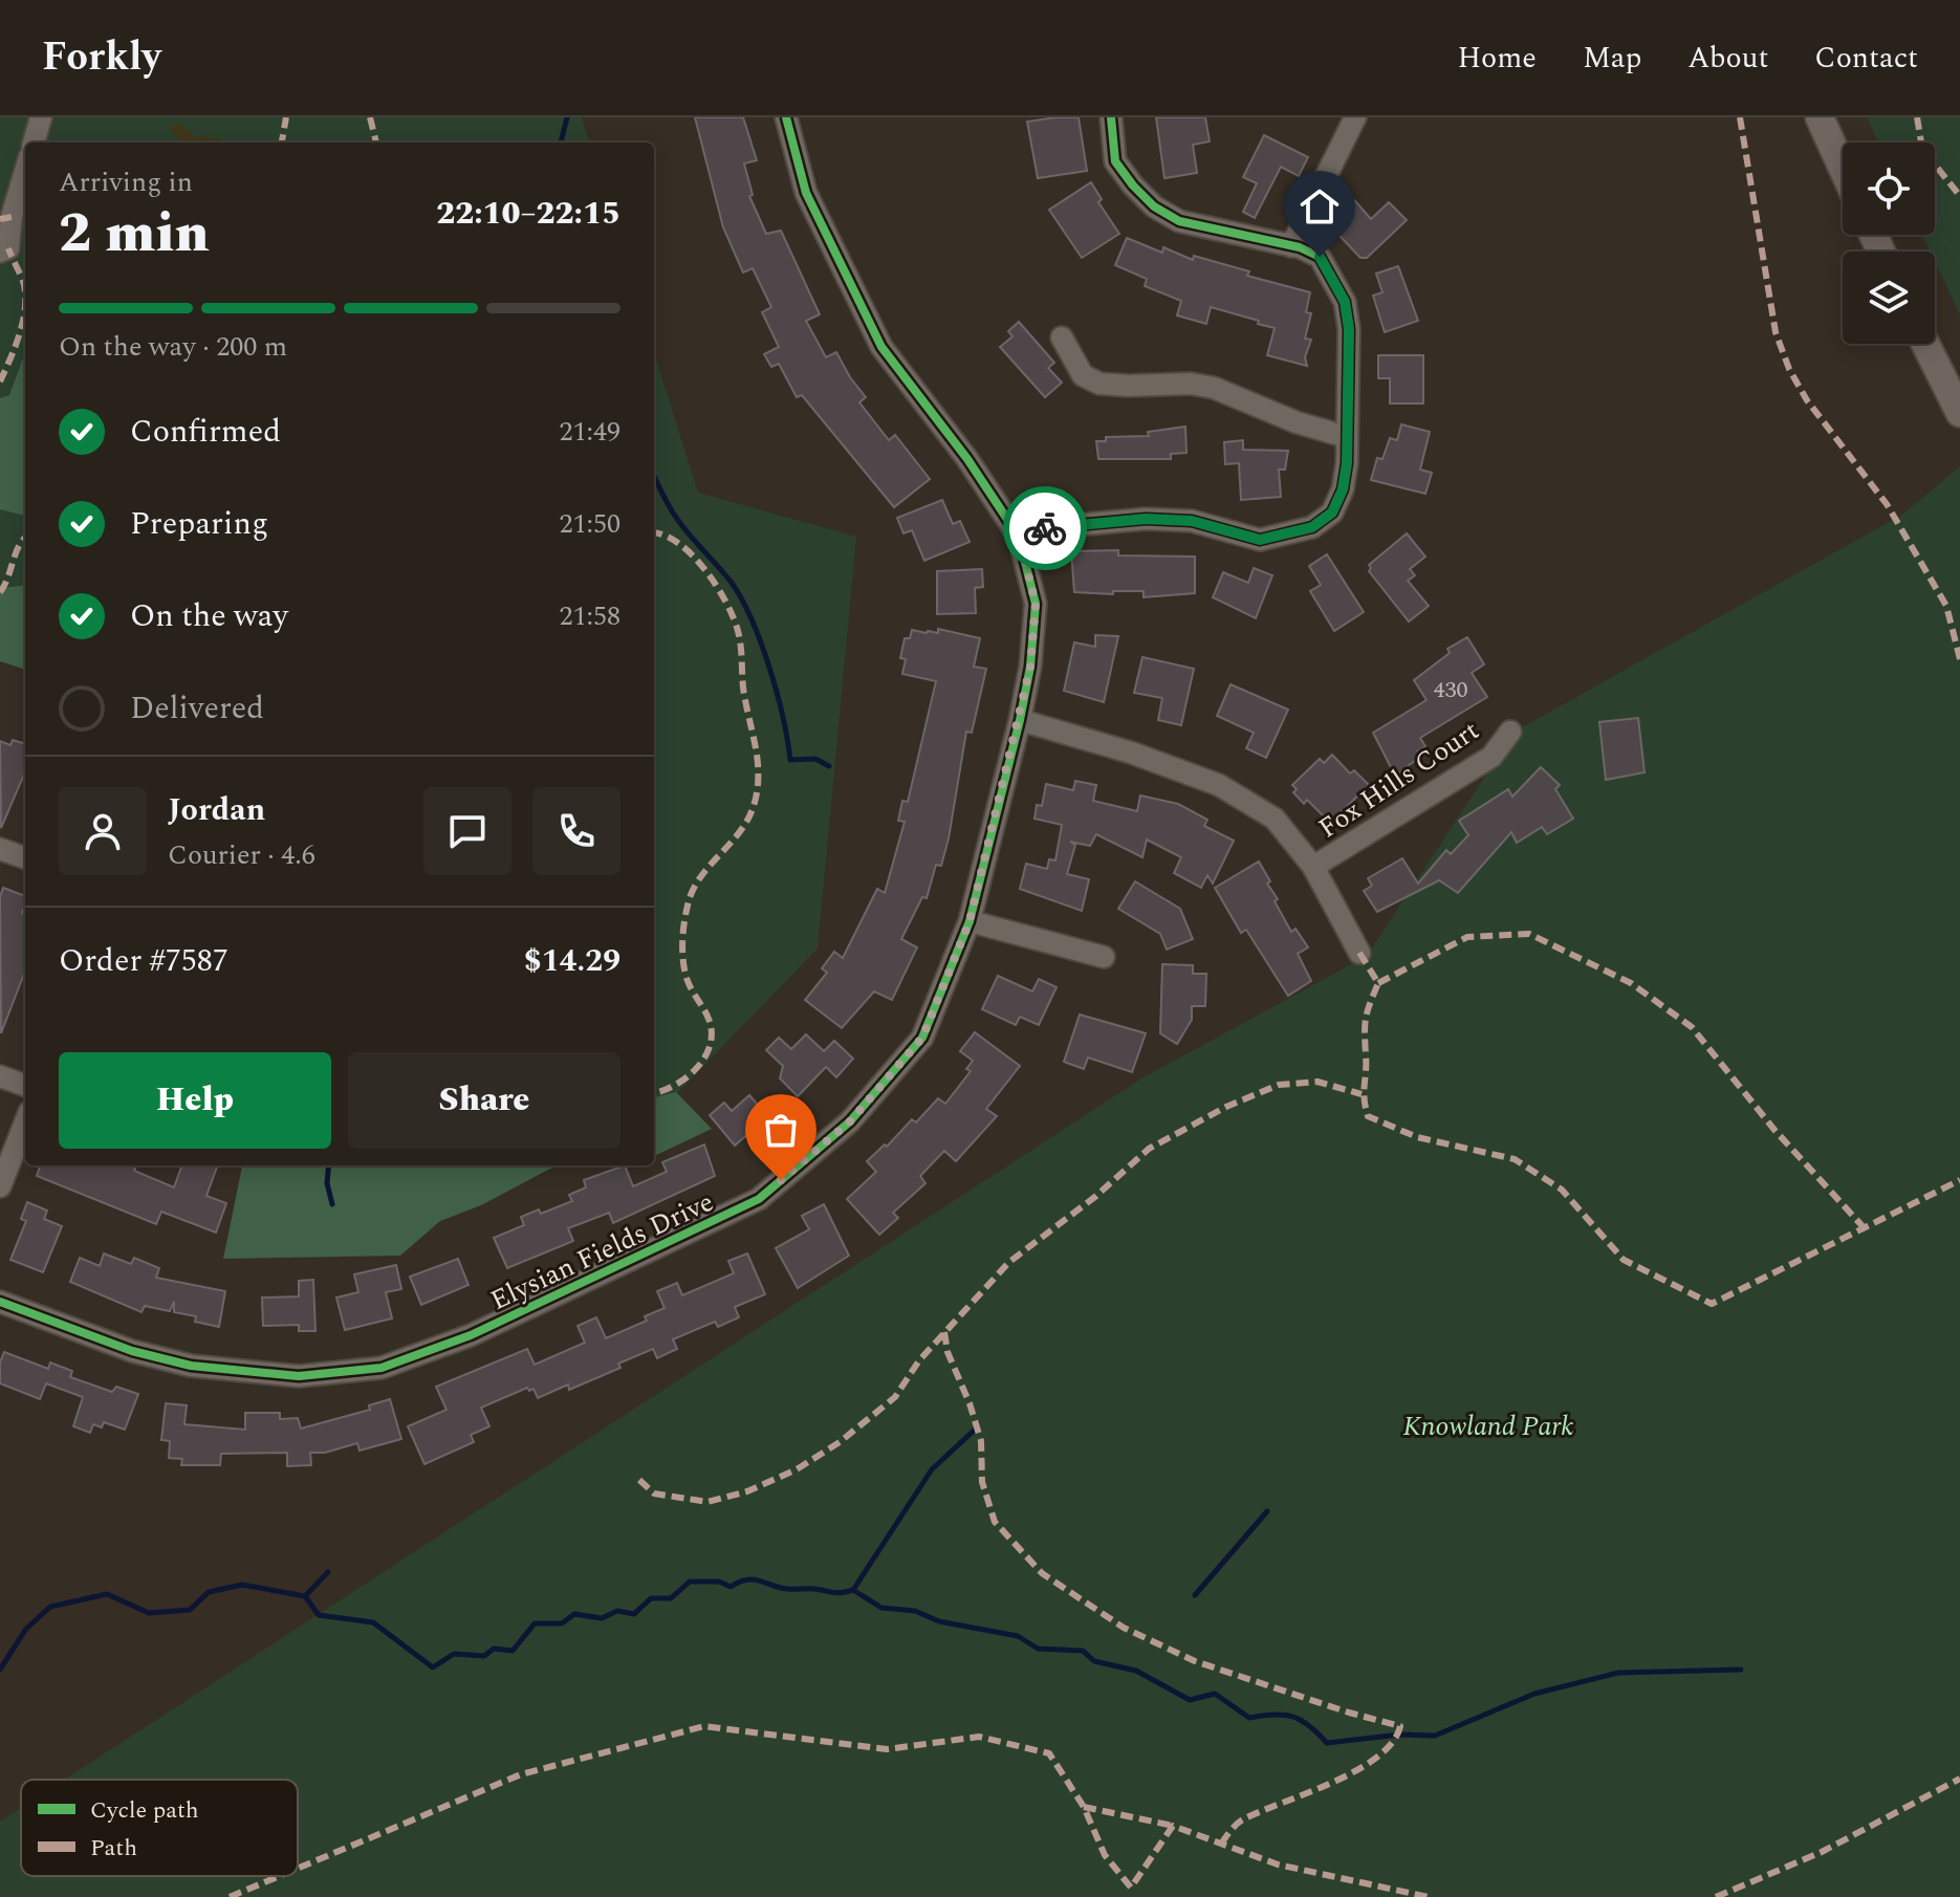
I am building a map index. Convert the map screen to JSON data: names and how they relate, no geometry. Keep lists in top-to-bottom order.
{
  "streets": {
    "street": ["Fox Hills Court", "Elysian Fields Drive"]
  },
  "parks": ["Knowland Park"],
  "house_numbers": ["430"],
  "legend": ["Cycle path", "Path"],
  "page": {
    "header": "Forkly",
    "nav": [
      "Home",
      "Map",
      "About",
      "Contact"
    ],
    "heading": ["2 min", "Arriving in", "22:10–22:15"],
    "panel": [
      "Jordan",
      "Courier · 4.6",
      "Order #7587",
      "$14.29"
    ],
    "bar": "On the way · 200 m",
    "list": [
      ["Confirmed", "21:49"],
      ["Preparing", "21:50"],
      ["On the way", "21:58"],
      "Delivered"
    ],
    "buttons": ["Help", "Share"]
  }
}
